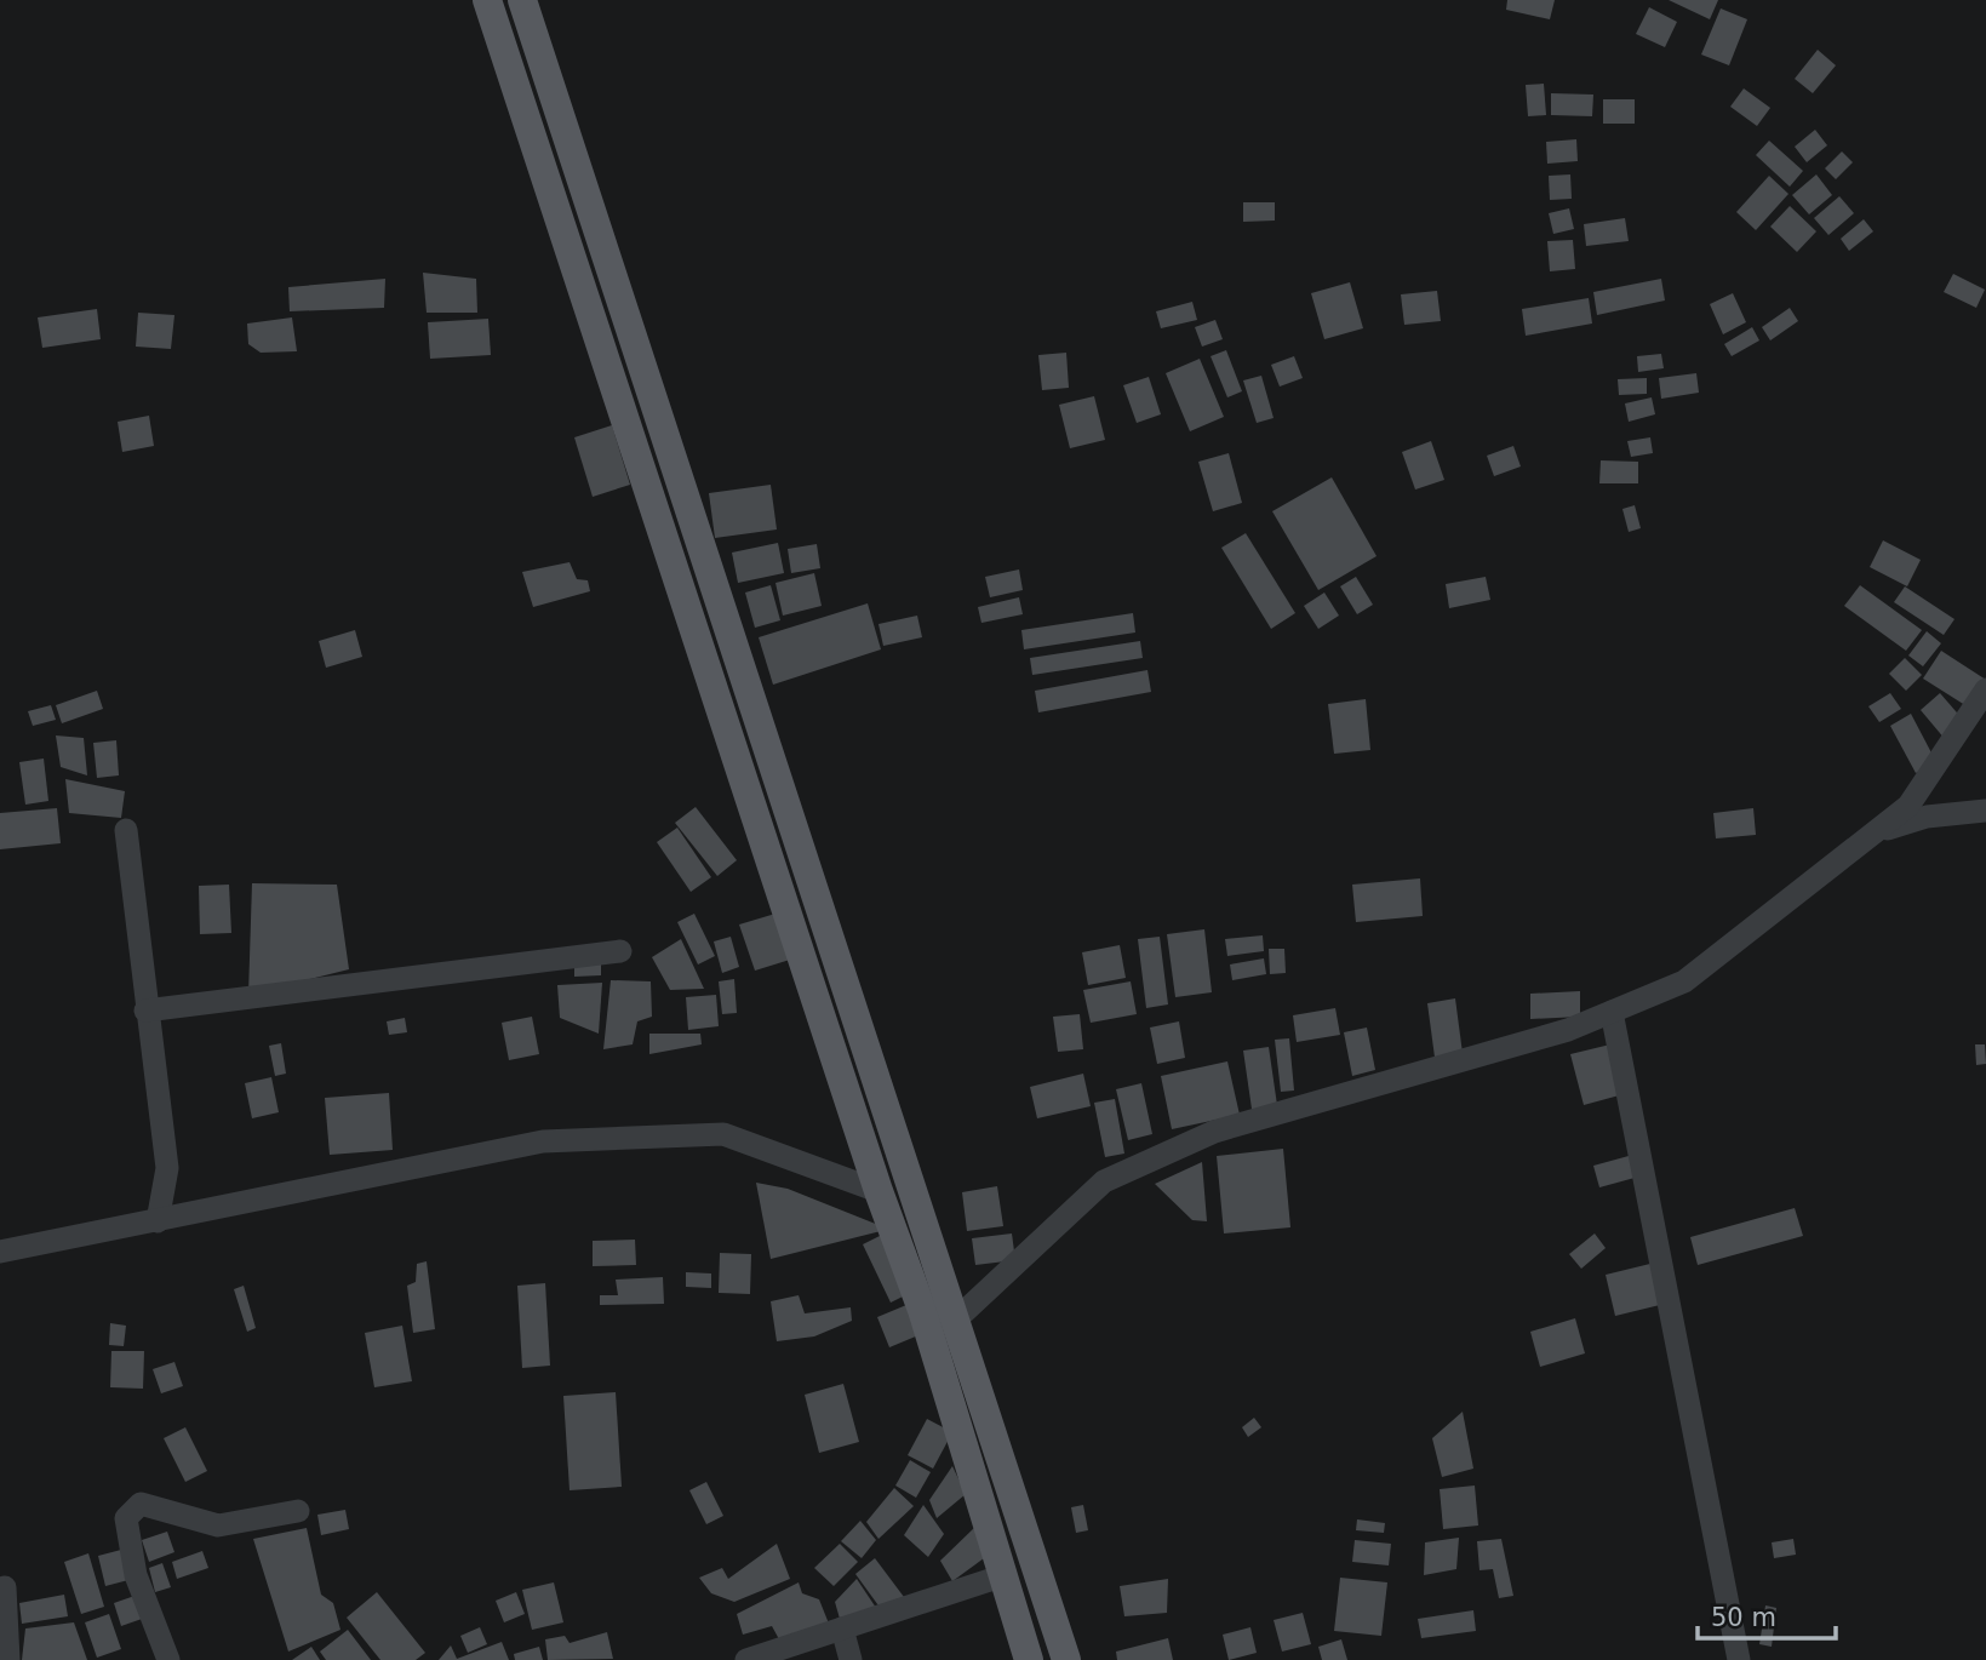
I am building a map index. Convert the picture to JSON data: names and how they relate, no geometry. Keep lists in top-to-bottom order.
{
  "scale_bar": "50 m"
}
